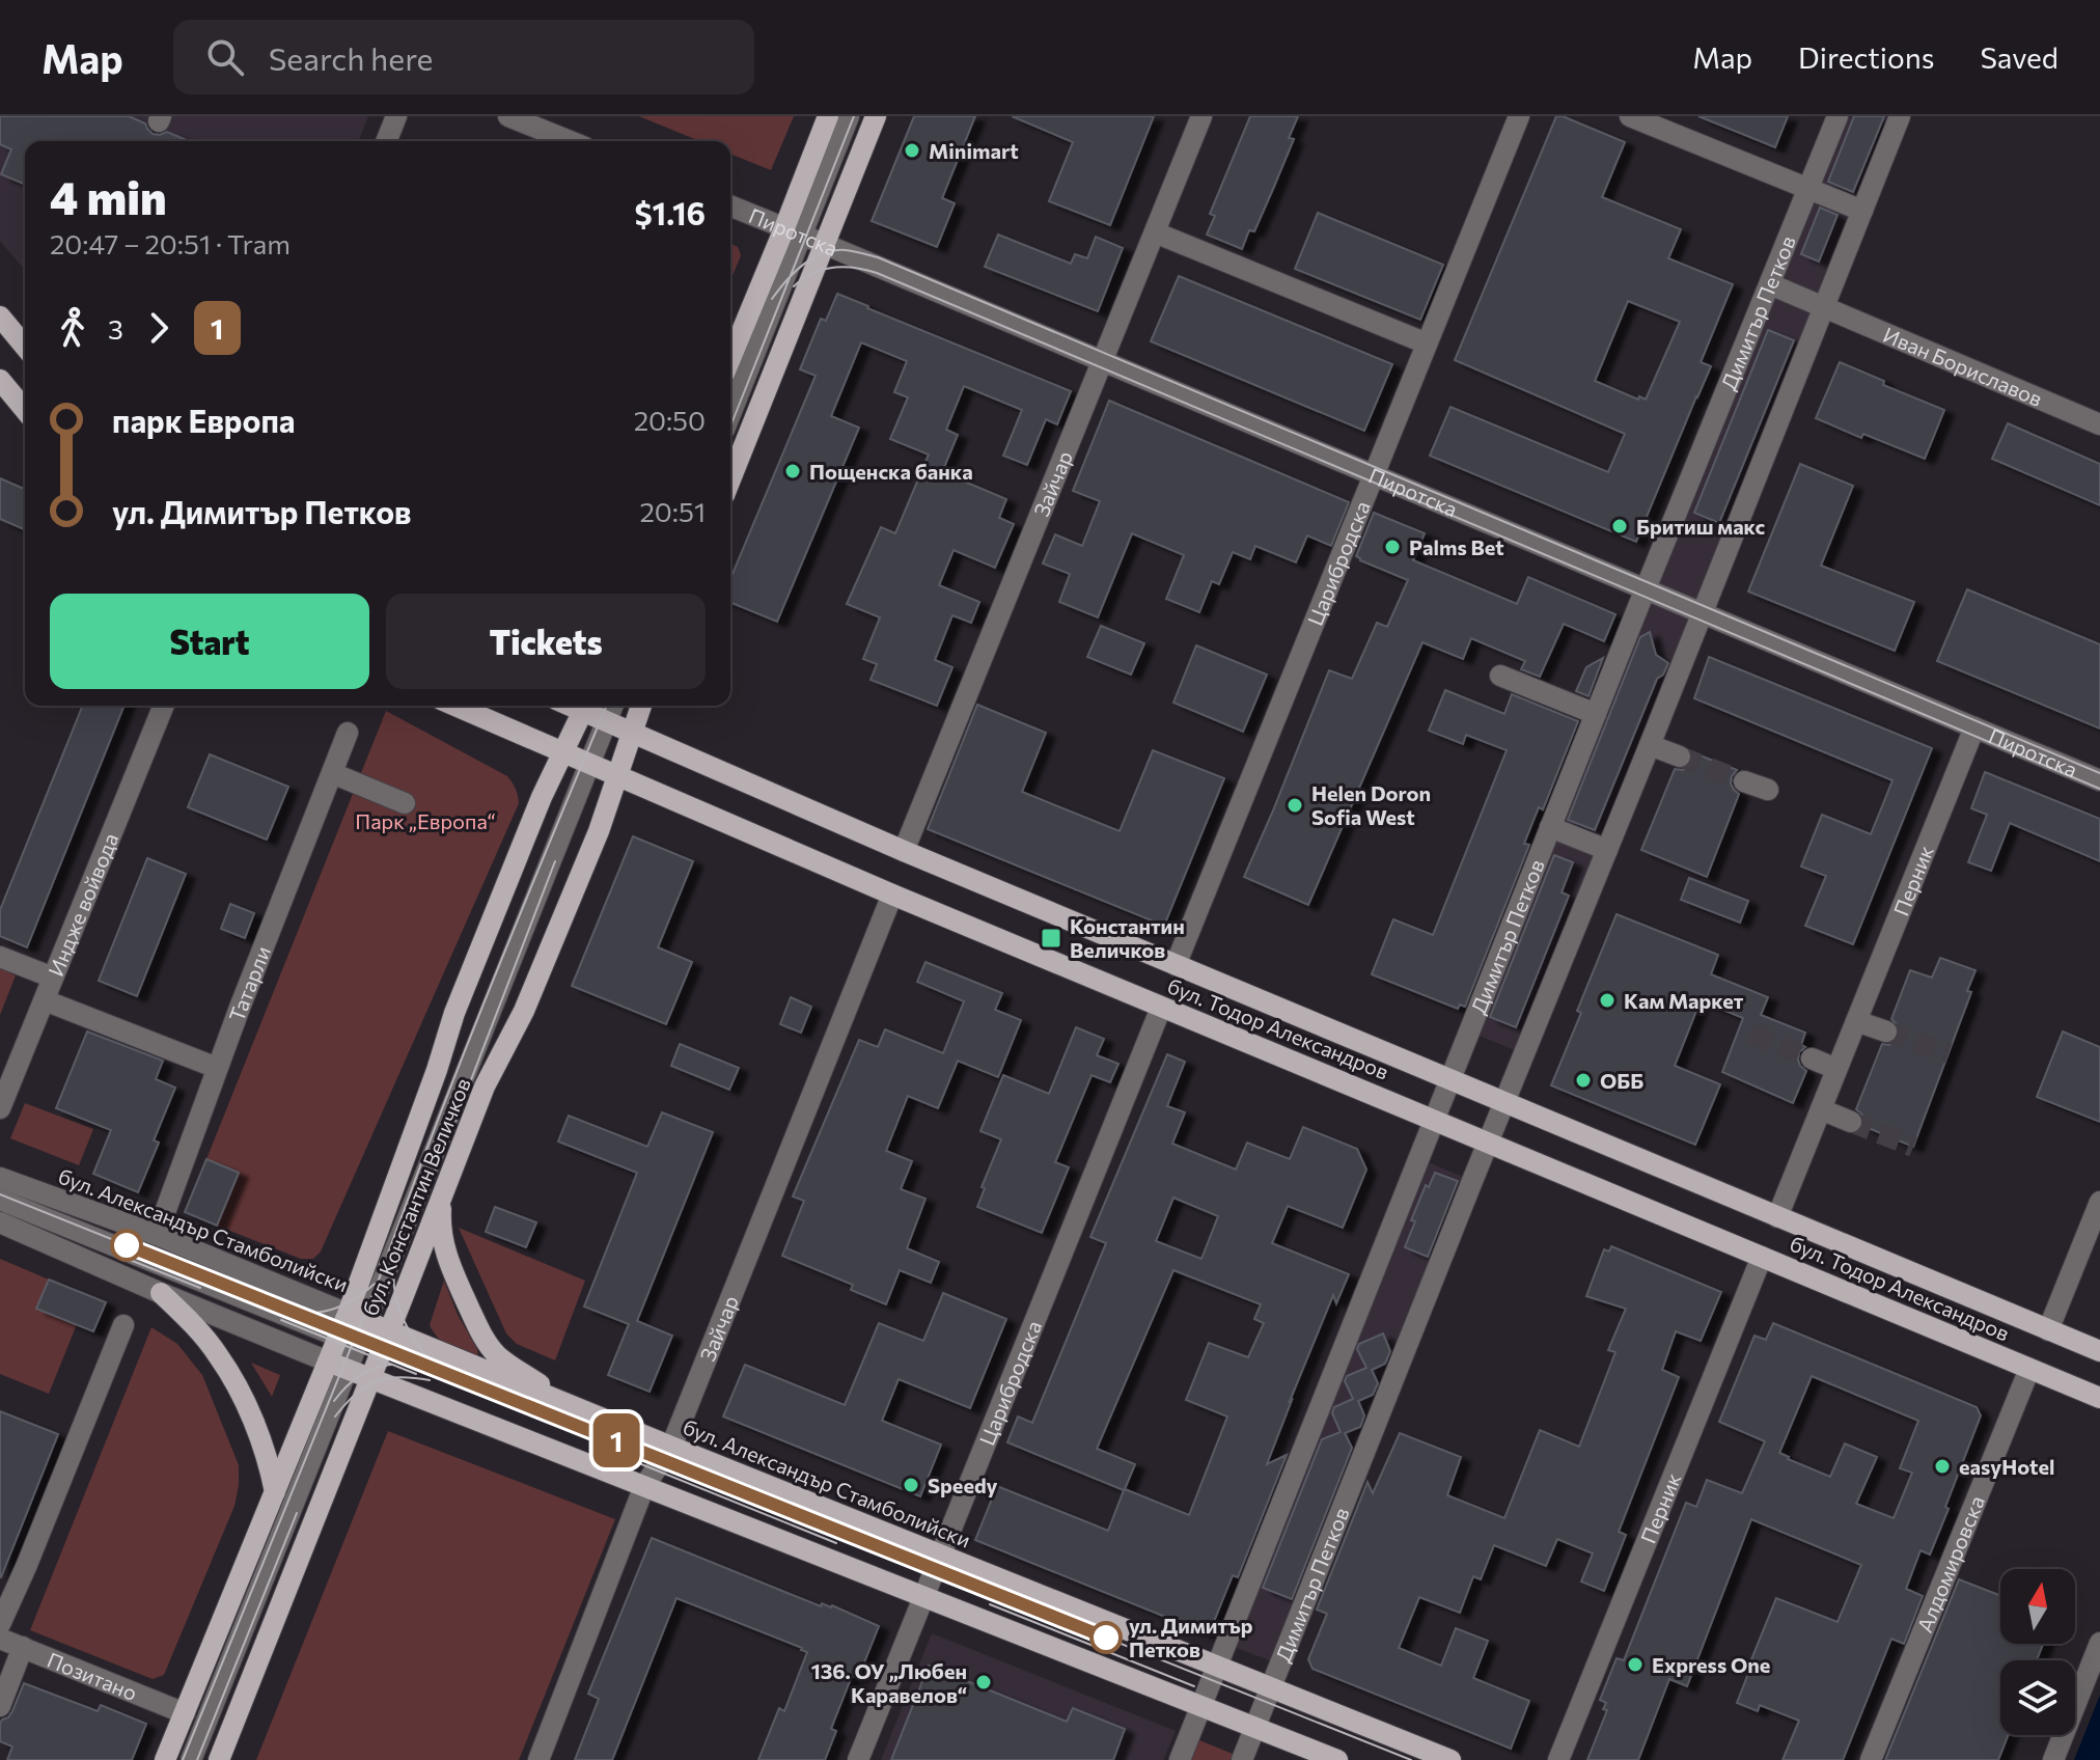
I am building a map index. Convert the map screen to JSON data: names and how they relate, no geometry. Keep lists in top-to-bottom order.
{
  "streets": {
    "main road": ["бул. Тодор Александров", "бул. Константин Величков", "бул. Александър Стамболийски"],
    "street": [
      "Пиротска",
      "Димитър Петков",
      "Иван Бориславов",
      "Зайчар",
      "Царибродска",
      "Перник",
      "Индже войвода",
      "Татарли",
      "Алдомировска",
      "Позитано"
    ]
  },
  "crossings": [
    ["Пиротска", "Димитър Петков"],
    ["Пиротска", "Зайчар"],
    ["Пиротска", "Царибродска"],
    ["Пиротска", "Перник"],
    ["Димитър Петков", "Иван Бориславов"],
    ["Димитър Петков", "бул. Тодор Александров"],
    ["Димитър Петков", "бул. Александър Стамболийски"],
    ["Зайчар", "бул. Тодор Александров"],
    ["Зайчар", "бул. Александър Стамболийски"],
    ["Царибродска", "бул. Тодор Александров"],
    ["Царибродска", "бул. Александър Стамболийски"],
    ["Перник", "бул. Тодор Александров"],
    ["Татарли", "бул. Александър Стамболийски"],
    ["бул. Тодор Александров", "бул. Константин Величков"],
    ["бул. Тодор Александров", "Алдомировска"],
    ["бул. Константин Величков", "бул. Александър Стамболийски"],
    ["бул. Константин Величков", "Позитано"]
  ],
  "parks": ["Парк „Европа“"],
  "places": {
    "other": [
      "Minimart",
      "Пощенска банка",
      "Бритиш макс",
      "Palms Bet",
      "Helen Doron Sofia West",
      "Кам Маркет",
      "ОББ",
      "easyHotel",
      "Speedy",
      "ул. Димитър Петков",
      "Express One",
      "136. ОУ „Любен Каравелов“"
    ],
    "transit": ["Константин Величков"]
  },
  "lines": ["tram line 1"],
  "north": "top",
  "page": {
    "header": "Map",
    "search": "Search here",
    "nav": ["Map", "Directions", "Saved"],
    "on_map": "1",
    "heading": ["4 min", "20:47 – 20:51 · Tram", "$1.16"],
    "legs": ["3", "1"],
    "list": [
      {
        "name": "парк Европа",
        "value": "20:50"
      },
      {
        "name": "ул. Димитър Петков",
        "value": "20:51"
      }
    ],
    "buttons": ["Start", "Tickets"]
  }
}
